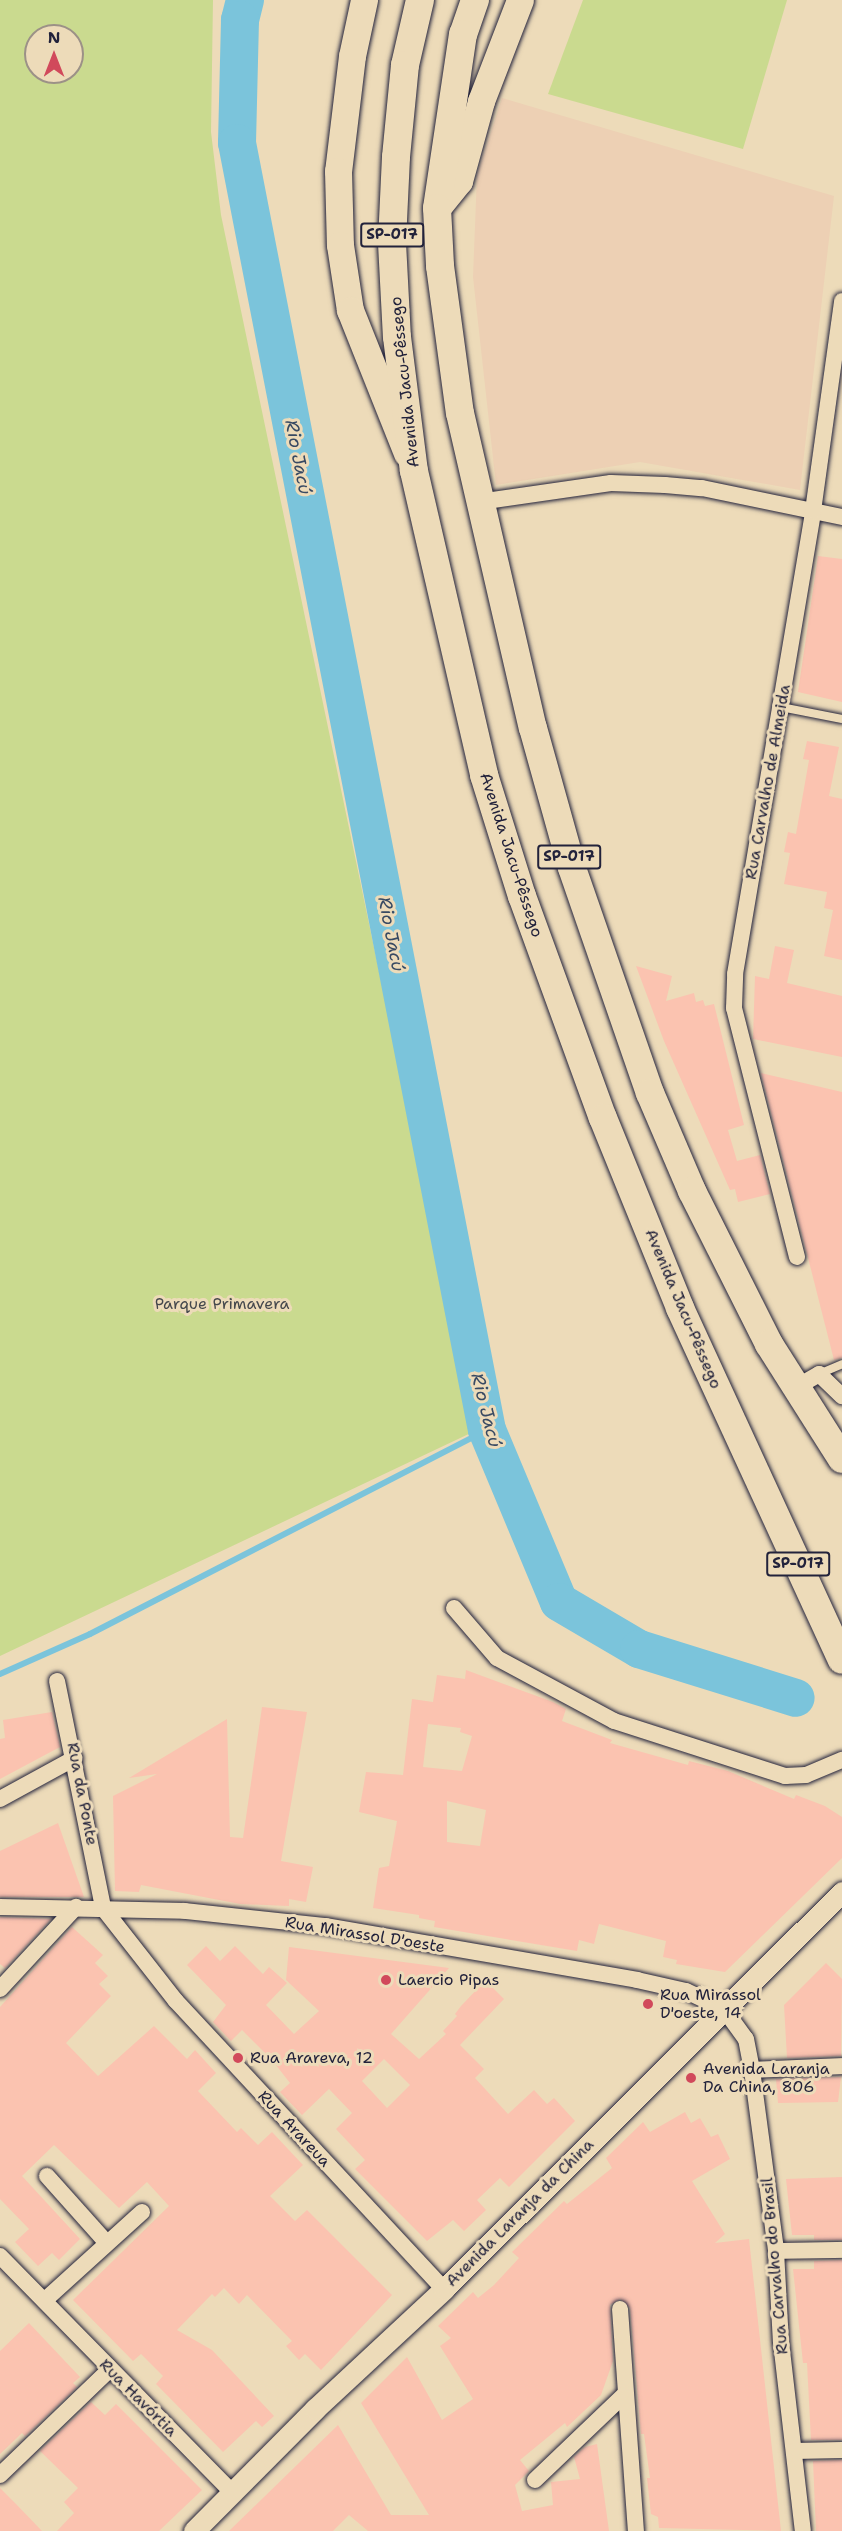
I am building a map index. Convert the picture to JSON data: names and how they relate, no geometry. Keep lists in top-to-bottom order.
{
  "streets": {
    "highway": ["SP-017", "Avenida Jacu-Pêssego"],
    "street": [
      "Rua Carvalho de Almeida",
      "Rua da Ponte",
      "Rua Mirassol D'oeste",
      "Rua Arareua",
      "Avenida Laranja da China",
      "Rua Carvalho do Brasil",
      "Rua Havórtia"
    ]
  },
  "crossings": [
    ["Rua da Ponte", "Rua Mirassol D'oeste"],
    ["Rua da Ponte", "Rua Arareua"],
    ["Rua Mirassol D'oeste", "Rua Arareua"],
    ["Rua Mirassol D'oeste", "Avenida Laranja da China"],
    ["Rua Mirassol D'oeste", "Rua Carvalho do Brasil"],
    ["Rua Arareua", "Avenida Laranja da China"],
    ["Avenida Laranja da China", "Rua Carvalho do Brasil"],
    ["Avenida Laranja da China", "Rua Havórtia"]
  ],
  "water": ["Rio Jacú"],
  "parks": ["Parque Primavera"],
  "places": [
    "Laercio Pipas",
    "Rua Mirassol D'oeste, 14",
    "Rua Arareva, 12",
    "Avenida Laranja Da China, 806"
  ],
  "north": "top"
}
